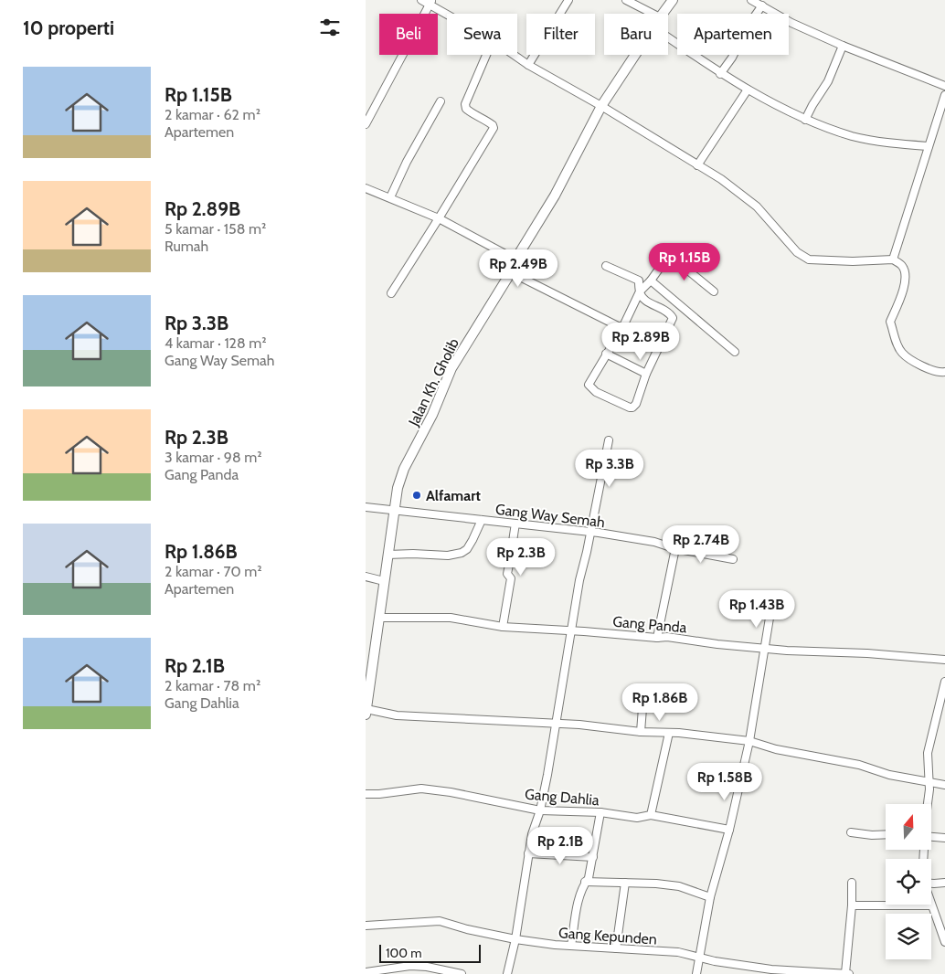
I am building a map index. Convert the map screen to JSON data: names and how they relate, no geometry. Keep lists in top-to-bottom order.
{
  "streets": {
    "main road": ["Jalan Kh. Gholib"],
    "street": [
      "Gang Way Semah",
      "Gang Panda",
      "Gang Dahlia",
      "Gang Kepunden"
    ]
  },
  "crossings": [
    ["Jalan Kh. Gholib", "Gang Way Semah"],
    ["Jalan Kh. Gholib", "Gang Panda"]
  ],
  "places": ["Alfamart"],
  "scale_bar": "100 m",
  "north": "top",
  "page": {
    "heading": "10 properti",
    "chip": [
      "Beli",
      "Sewa",
      "Filter",
      "Baru",
      "Apartemen"
    ],
    "list": [
      {
        "name": "Rp 1.15B",
        "note": "2 kamar · 62 m² · Apartemen"
      },
      {
        "name": "Rp 2.89B",
        "note": "5 kamar · 158 m² · Rumah"
      },
      {
        "name": "Rp 3.3B",
        "note": "4 kamar · 128 m² · Gang Way Semah"
      },
      {
        "name": "Rp 2.3B",
        "note": "3 kamar · 98 m² · Gang Panda"
      },
      {
        "name": "Rp 1.86B",
        "note": "2 kamar · 70 m² · Apartemen"
      },
      {
        "name": "Rp 2.1B",
        "note": "2 kamar · 78 m² · Gang Dahlia"
      }
    ],
    "price": [
      "Rp 1.15B",
      "Rp 2.49B",
      "Rp 2.89B",
      "Rp 3.3B",
      "Rp 2.74B",
      "Rp 2.3B",
      "Rp 1.43B",
      "Rp 1.86B",
      "Rp 1.58B",
      "Rp 2.1B"
    ],
    "scale": "100 m"
  }
}
